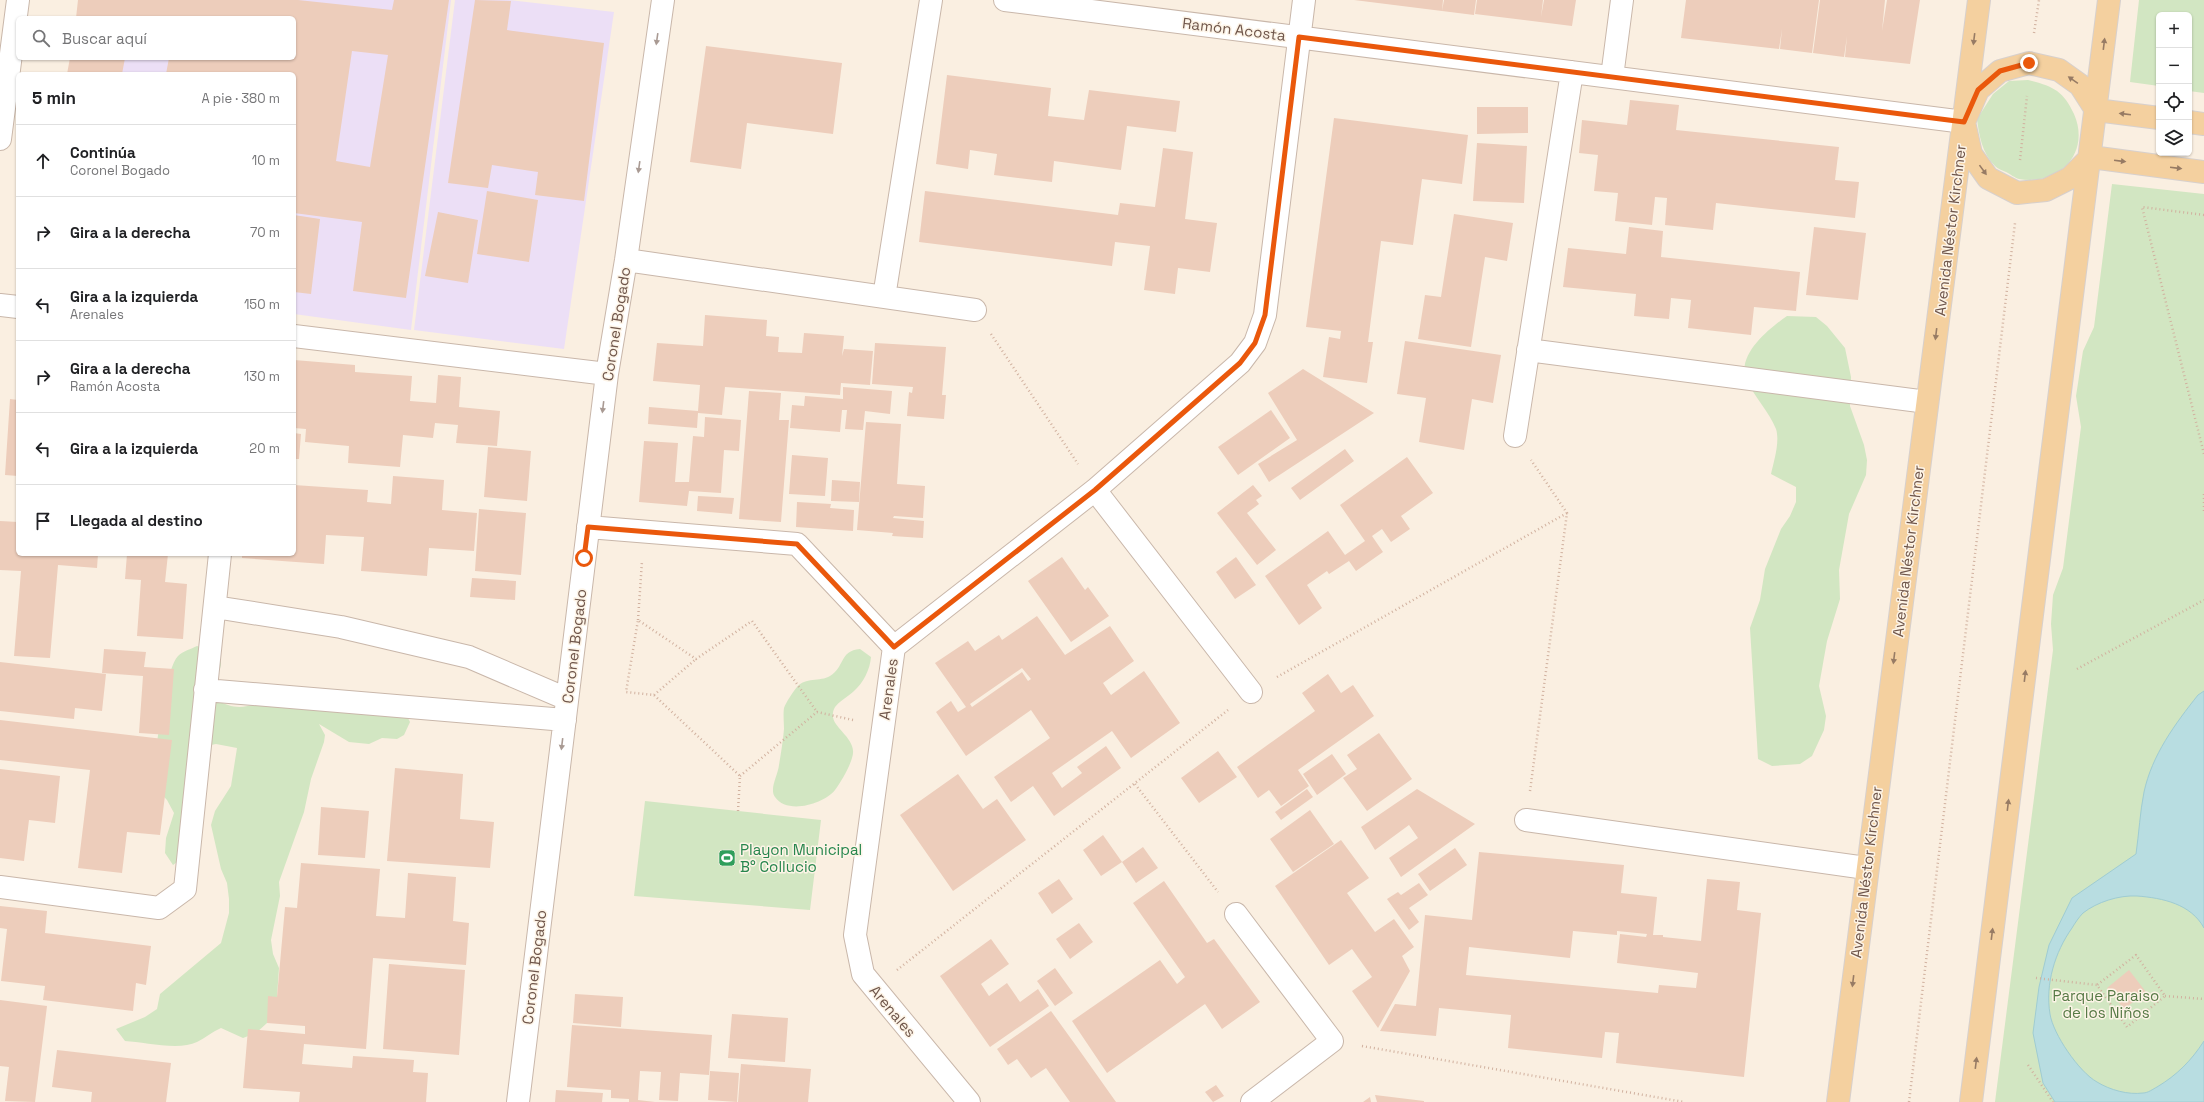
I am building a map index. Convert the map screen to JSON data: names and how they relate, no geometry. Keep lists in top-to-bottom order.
{
  "streets": {
    "main road": ["Avenida Néstor Kirchner"],
    "street": ["Ramón Acosta", "Coronel Bogado", "Arenales"]
  },
  "crossings": [
    ["Ramón Acosta", "Avenida Néstor Kirchner"],
    ["Ramón Acosta", "Arenales"]
  ],
  "one_way": ["Coronel Bogado"],
  "parks": ["Parque Paraiso de los Niños"],
  "places": {
    "sports": ["Playon Municipal B° Collucio"]
  },
  "page": {
    "map_buttons": ["+", "−"],
    "search": "Buscar aquí",
    "heading": ["5 min", "A pie · 380 m"],
    "list": [
      ["Continúa", "Coronel Bogado", "10 m"],
      ["Gira a la derecha", "70 m"],
      ["Gira a la izquierda", "Arenales", "150 m"],
      ["Gira a la derecha", "Ramón Acosta", "130 m"],
      ["Gira a la izquierda", "20 m"],
      "Llegada al destino"
    ]
  }
}
